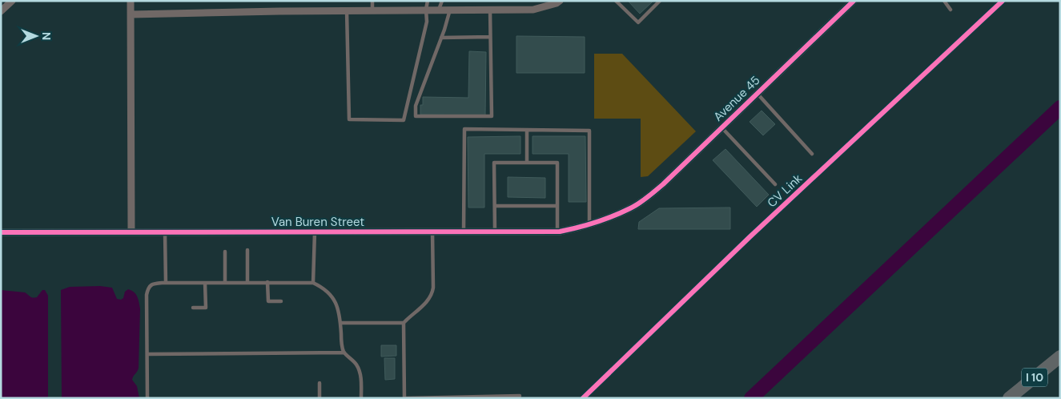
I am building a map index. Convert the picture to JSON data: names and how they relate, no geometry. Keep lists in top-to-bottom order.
{
  "streets": {
    "highway": ["I 10"],
    "street": ["Avenue 45", "Van Buren Street"],
    "cycle path": ["CV Link"]
  },
  "crossings": [
    ["Avenue 45", "Van Buren Street"]
  ],
  "north": "right"
}
